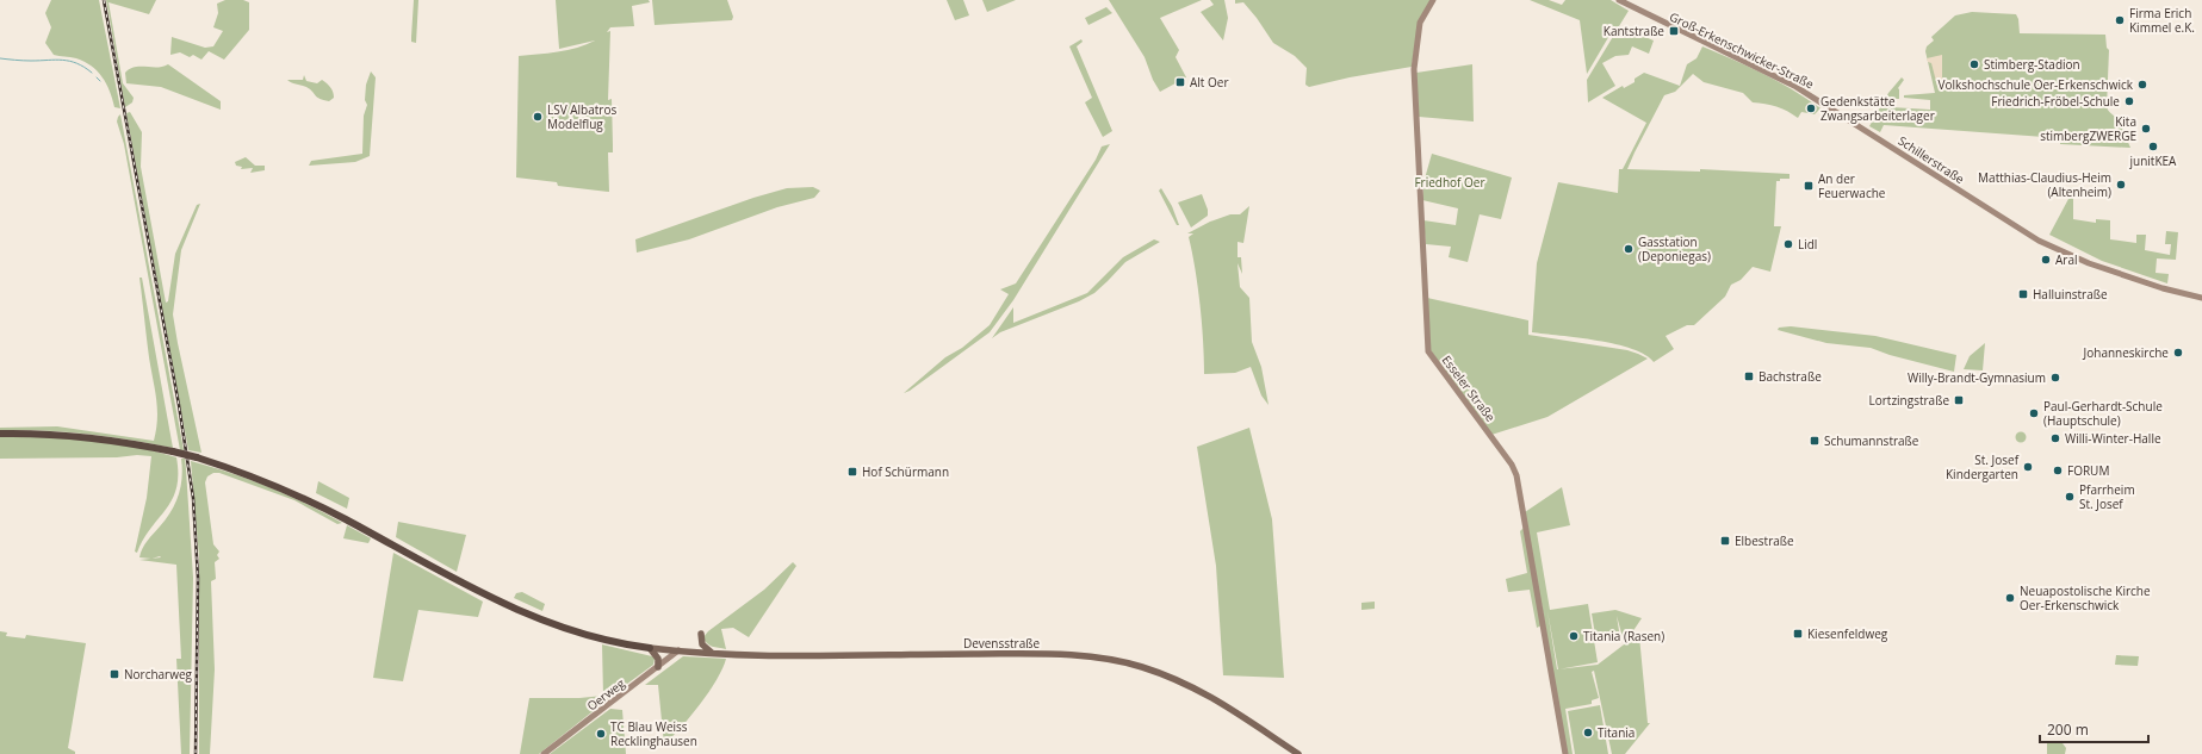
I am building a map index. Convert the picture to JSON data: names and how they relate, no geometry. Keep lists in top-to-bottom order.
{
  "streets": {
    "main road": [
      "Groß-Erkenschwicker-Straße",
      "Schillerstraße",
      "Esseler Straße",
      "Devensstraße",
      "Oerweg"
    ]
  },
  "crossings": [
    ["Groß-Erkenschwicker-Straße", "Schillerstraße"],
    ["Devensstraße", "Oerweg"]
  ],
  "parks": ["Friedhof Oer"],
  "places": {
    "other": [
      "Firma Erich Kimmel e.K.",
      "Stimberg-Stadion",
      "Volkshochschule Oer-Erkenschwick",
      "Friedrich-Fröbel-Schule",
      "Gedenkstätte Zwangsarbeiterlager",
      "LSV Albatros Modelflug",
      "Kita stimbergZWERGE",
      "junitKEA",
      "Matthias-Claudius-Heim (Altenheim)",
      "Lidl",
      "Gasstation (Deponiegas)",
      "Aral",
      "Johanneskirche",
      "Willy-Brandt-Gymnasium",
      "Paul-Gerhardt-Schule (Hauptschule)",
      "Willi-Winter-Halle",
      "St. Josef Kindergarten",
      "FORUM",
      "Pfarrheim St. Josef",
      "Neuapostolische Kirche Oer-Erkenschwick",
      "Titania (Rasen)",
      "Titania",
      "TC Blau Weiss Recklinghausen"
    ],
    "transit": [
      "Kantstraße",
      "Alt Oer",
      "An der Feuerwache",
      "Halluinstraße",
      "Bachstraße",
      "Lortzingstraße",
      "Schumannstraße",
      "Hof Schürmann",
      "Elbestraße",
      "Kiesenfeldweg",
      "Norcharweg"
    ]
  },
  "scale_bar": "200 m"
}
